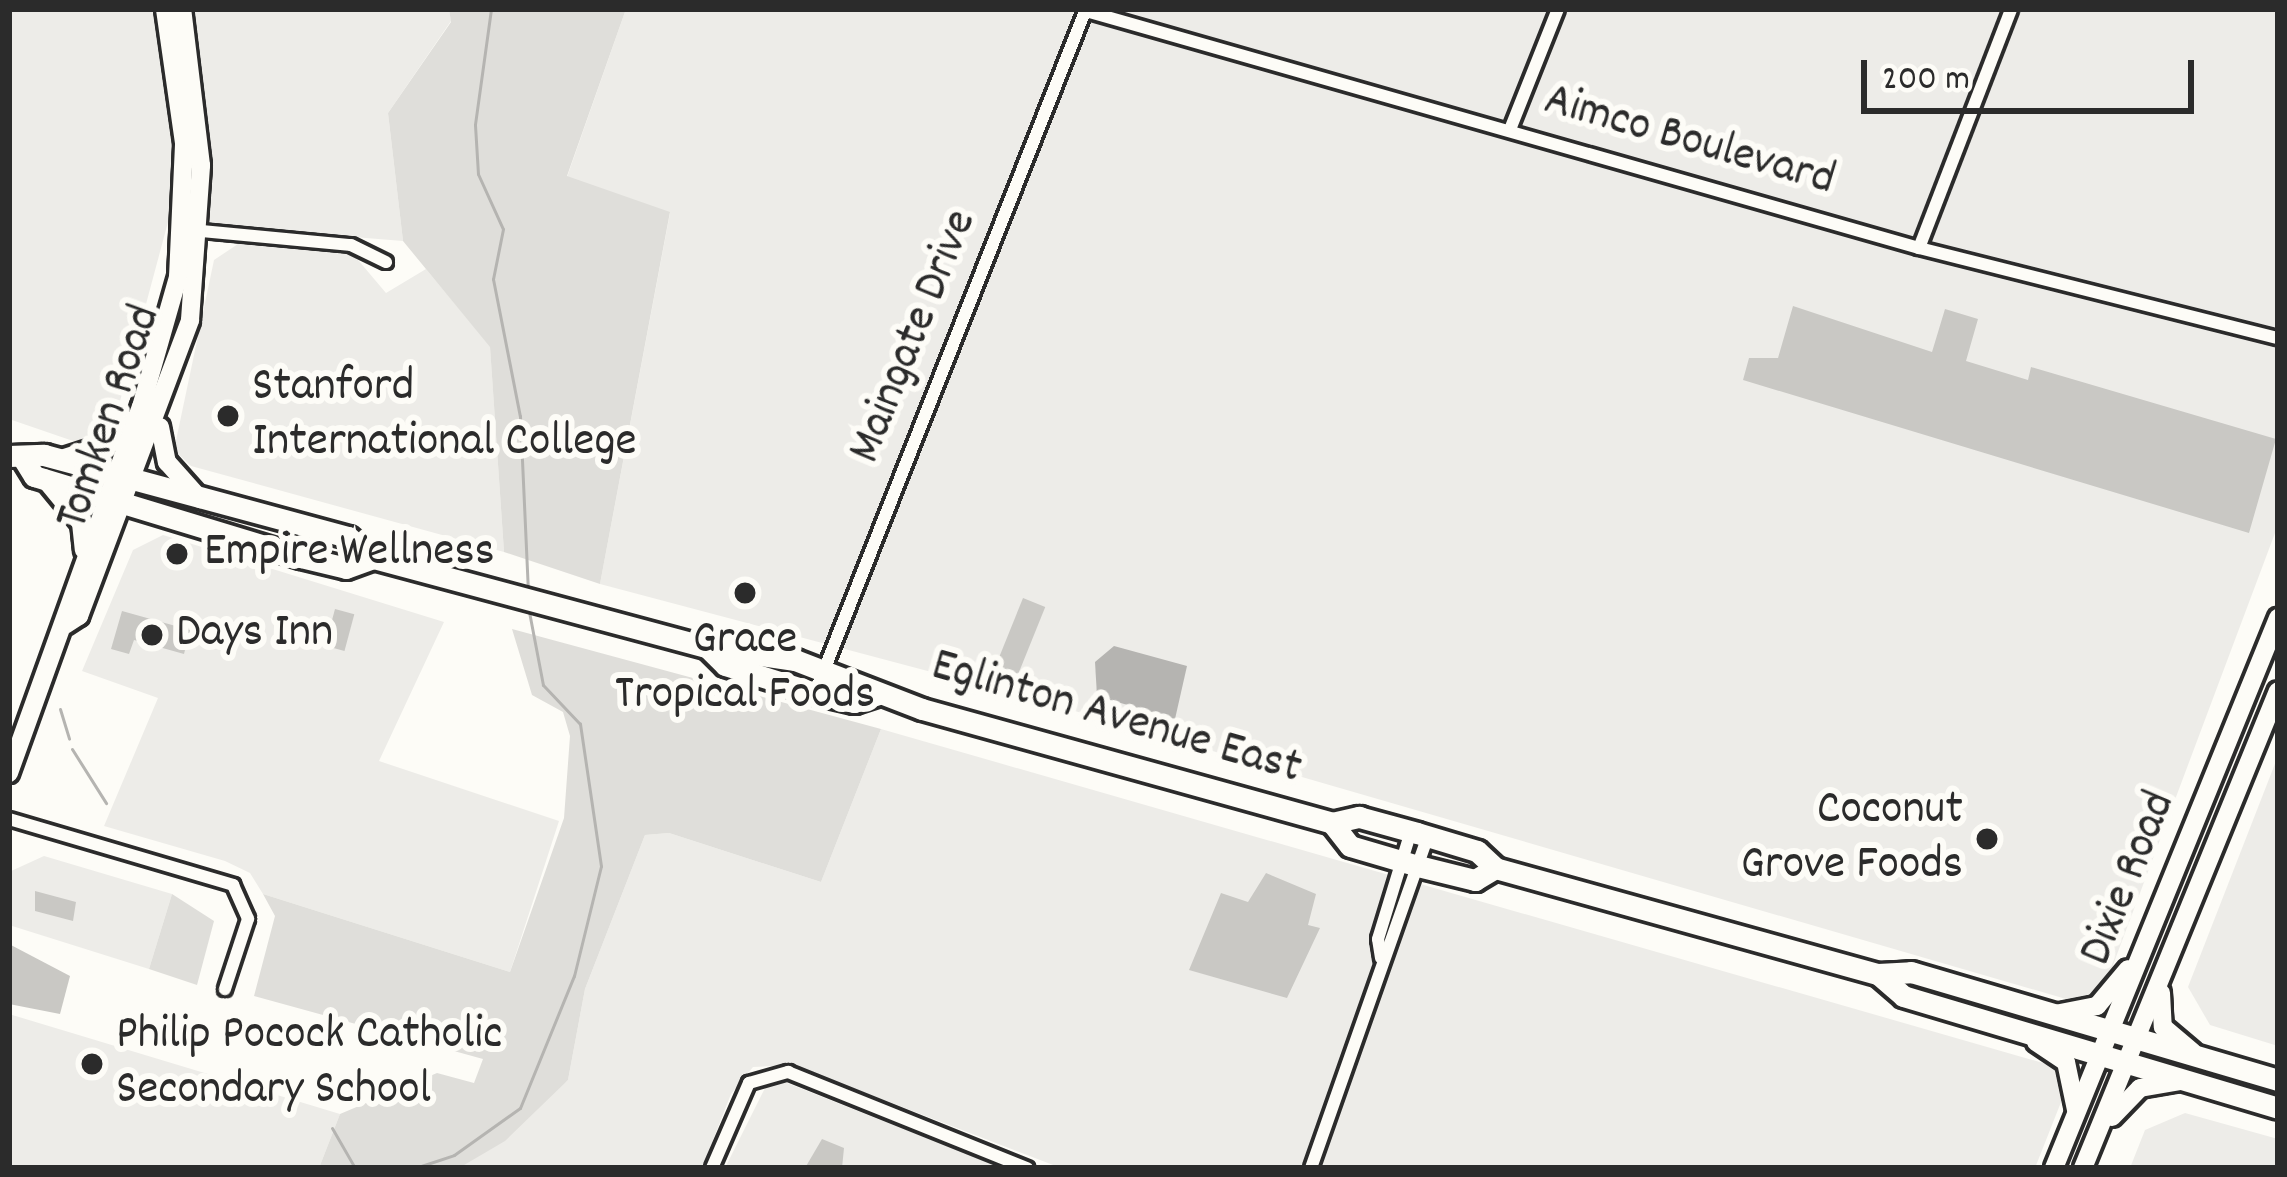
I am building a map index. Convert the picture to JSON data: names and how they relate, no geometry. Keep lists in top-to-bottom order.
{
  "streets": {
    "main road": ["Tomken Road", "Eglinton Avenue East", "Dixie Road"],
    "street": ["Aimco Boulevard", "Maingate Drive"]
  },
  "crossings": [
    ["Aimco Boulevard", "Maingate Drive"],
    ["Maingate Drive", "Eglinton Avenue East"],
    ["Tomken Road", "Eglinton Avenue East"],
    ["Eglinton Avenue East", "Dixie Road"]
  ],
  "places": [
    "Stanford International College",
    "Empire Wellness",
    "Grace Tropical Foods",
    "Days Inn",
    "Coconut Grove Foods",
    "Philip Pocock Catholic Secondary School"
  ],
  "scale_bar": "200 m"
}
